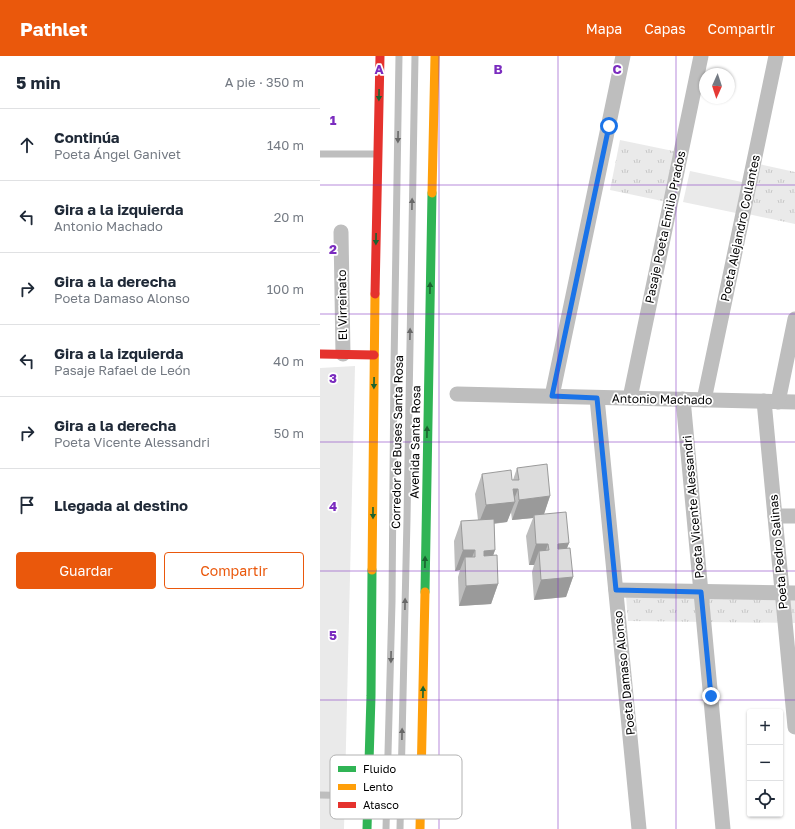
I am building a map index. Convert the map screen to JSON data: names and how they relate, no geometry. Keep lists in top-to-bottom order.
{
  "streets": {
    "main road": ["Avenida Santa Rosa"],
    "street": [
      "Pasaje Poeta Emilio Prados",
      "Poeta Alejandro Collantes",
      "El Virreinato",
      "Antonio Machado",
      "Poeta Vicente Alessandri",
      "Poeta Pedro Salinas",
      "Poeta Damaso Alonso"
    ],
    "lane": ["Corredor de Buses Santa Rosa"]
  },
  "crossings": [
    ["Pasaje Poeta Emilio Prados", "Antonio Machado"],
    ["Poeta Alejandro Collantes", "Antonio Machado"],
    ["Antonio Machado", "Poeta Vicente Alessandri"],
    ["Antonio Machado", "Poeta Pedro Salinas"],
    ["Antonio Machado", "Poeta Damaso Alonso"]
  ],
  "legend": ["Fluido", "Lento", "Atasco"],
  "north": "bottom",
  "page": {
    "header": "Pathlet",
    "nav": ["Mapa", "Capas", "Compartir"],
    "heading": ["5 min", "A pie · 350 m"],
    "list": [
      ["Continúa", "Poeta Ángel Ganivet", "140 m"],
      ["Gira a la izquierda", "Antonio Machado", "20 m"],
      ["Gira a la derecha", "Poeta Damaso Alonso", "100 m"],
      ["Gira a la izquierda", "Pasaje Rafael de León", "40 m"],
      ["Gira a la derecha", "Poeta Vicente Alessandri", "50 m"],
      "Llegada al destino"
    ],
    "buttons": ["Guardar", "Compartir"],
    "map_buttons": ["+", "−"]
  },
  "grid": {
    "columns": ["A", "B", "C"],
    "rows": [
      "1",
      "2",
      "3",
      "4",
      "5"
    ]
  }
}
